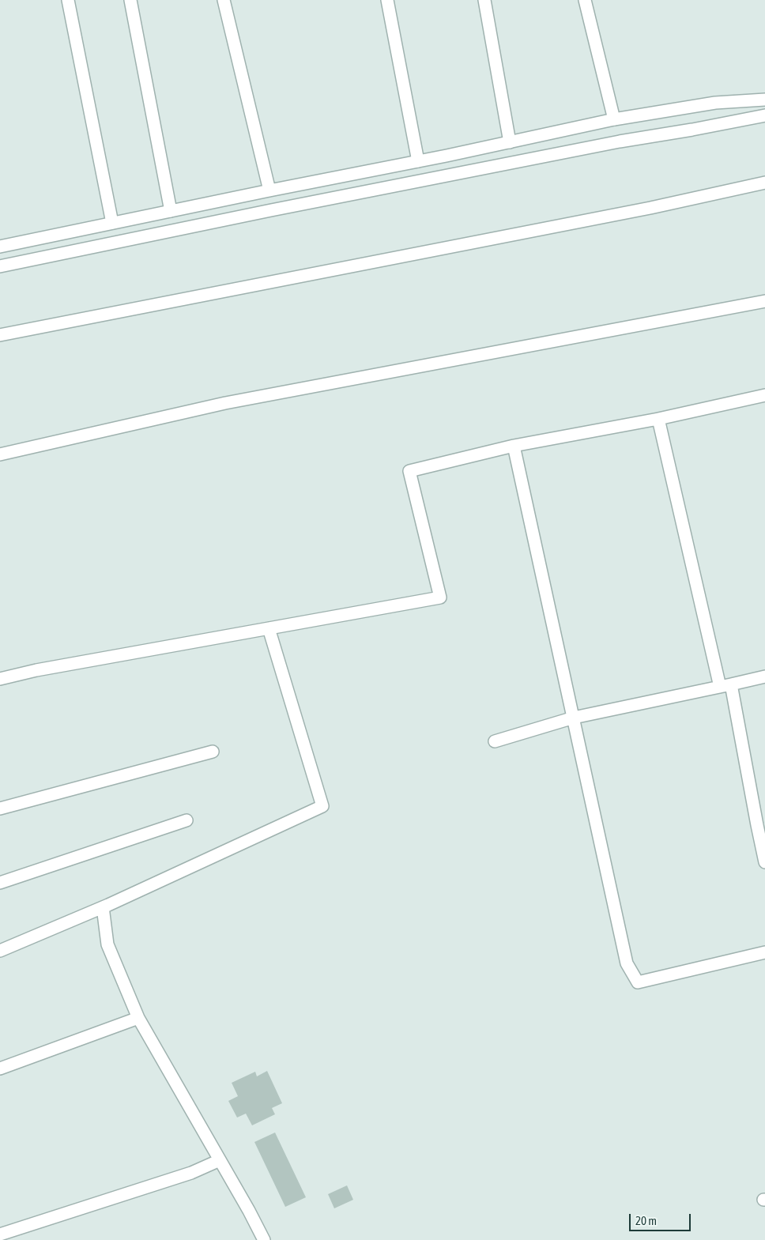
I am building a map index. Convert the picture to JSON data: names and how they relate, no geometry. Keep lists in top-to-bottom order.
{
  "scale_bar": "20 m"
}
